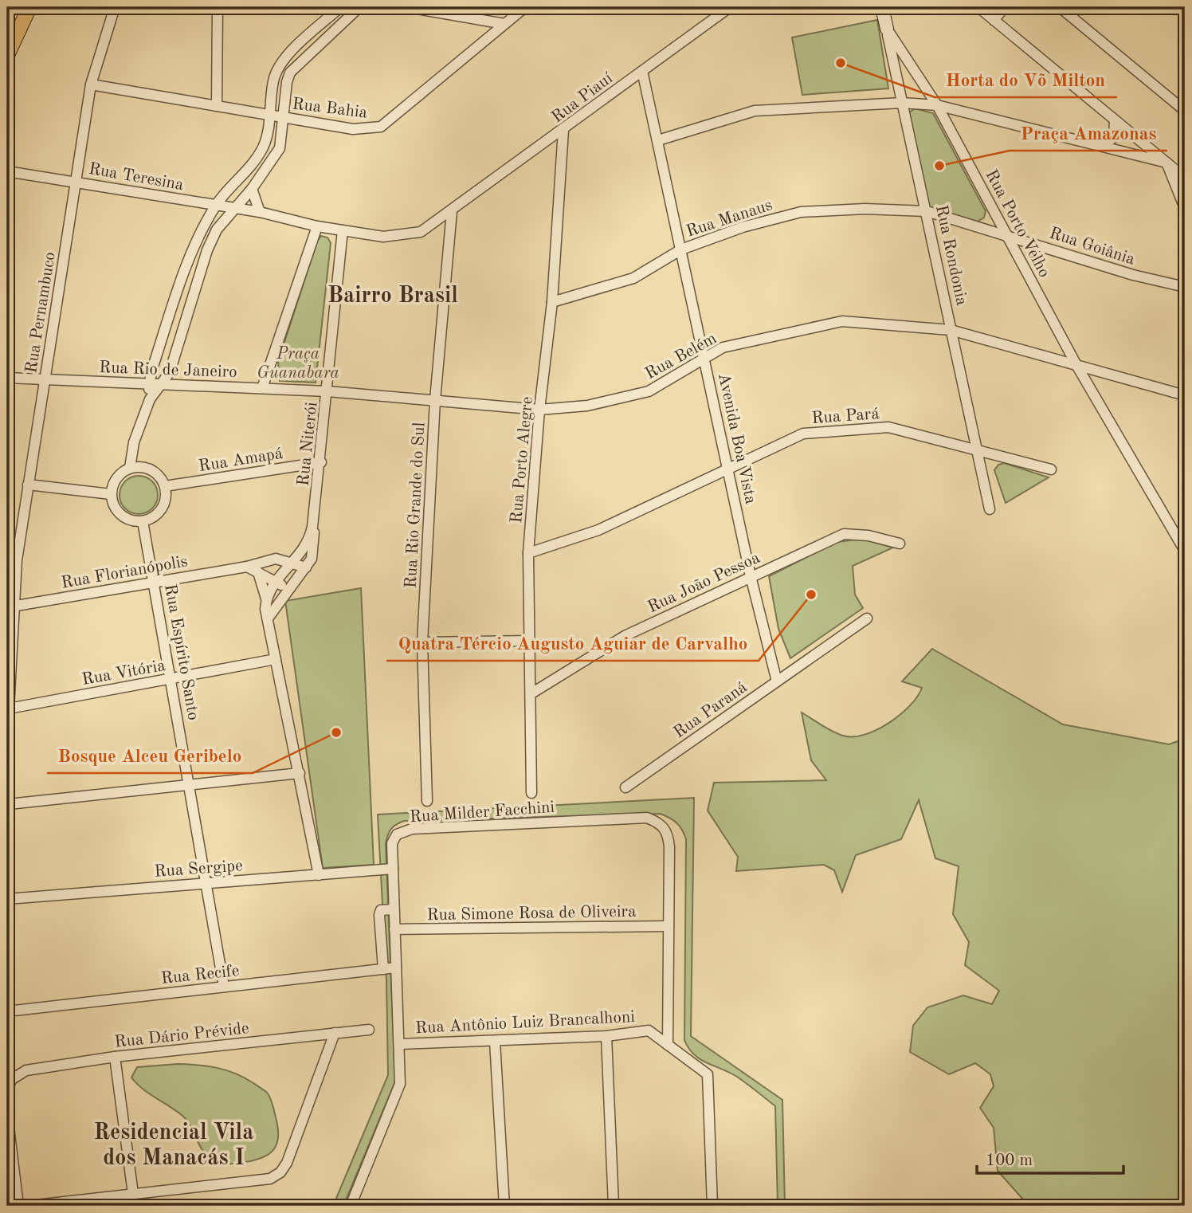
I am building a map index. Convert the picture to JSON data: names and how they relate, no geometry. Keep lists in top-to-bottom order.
{
  "streets": {
    "street": [
      "Rua Piauí",
      "Rua Bahia",
      "Rua Teresina",
      "Rua Manaus",
      "Rua Porto Velho",
      "Rua Goiânia",
      "Rua Rondonia",
      "Rua Pernambuco",
      "Rua Belém",
      "Rua Rio de Janeiro",
      "Rua Pará",
      "Avenida Boa Vista",
      "Rua Niterói",
      "Rua Amapá",
      "Rua Porto Alegre",
      "Rua Rio Grande do Sul",
      "Rua Florianópolis",
      "Rua João Pessoa",
      "Rua Espírito Santo",
      "Rua Vitória",
      "Rua Paraná",
      "Rua Milder Facchini",
      "Rua Sergipe",
      "Rua Simone Rosa de Oliveira",
      "Rua Recife",
      "Rua Antônio Luiz Brancalhoni",
      "Rua Dário Prévide"
    ]
  },
  "crossings": [
    ["Rua Piauí", "Rua Teresina"],
    ["Rua Piauí", "Avenida Boa Vista"],
    ["Rua Piauí", "Rua Porto Alegre"],
    ["Rua Piauí", "Rua Rio Grande do Sul"],
    ["Rua Bahia", "Rua Pernambuco"],
    ["Rua Teresina", "Rua Pernambuco"],
    ["Rua Teresina", "Rua Niterói"],
    ["Rua Teresina", "Rua Rio Grande do Sul"],
    ["Rua Manaus", "Rua Goiânia"],
    ["Rua Manaus", "Rua Rondonia"],
    ["Rua Manaus", "Avenida Boa Vista"],
    ["Rua Manaus", "Rua Porto Alegre"],
    ["Rua Porto Velho", "Rua Goiânia"],
    ["Rua Porto Velho", "Rua Rondonia"],
    ["Rua Porto Velho", "Rua Belém"],
    ["Rua Goiânia", "Rua Rondonia"],
    ["Rua Rondonia", "Rua Belém"],
    ["Rua Rondonia", "Rua Pará"],
    ["Rua Pernambuco", "Rua Rio de Janeiro"],
    ["Rua Pernambuco", "Rua Florianópolis"],
    ["Rua Pernambuco", "Rua Vitória"],
    ["Rua Belém", "Rua Rio de Janeiro"],
    ["Rua Belém", "Avenida Boa Vista"],
    ["Rua Belém", "Rua Niterói"],
    ["Rua Belém", "Rua Porto Alegre"],
    ["Rua Belém", "Rua Rio Grande do Sul"],
    ["Rua Rio de Janeiro", "Rua Niterói"],
    ["Rua Pará", "Avenida Boa Vista"],
    ["Rua Pará", "Rua Porto Alegre"],
    ["Avenida Boa Vista", "Rua João Pessoa"],
    ["Avenida Boa Vista", "Rua Paraná"],
    ["Rua Niterói", "Rua Amapá"],
    ["Rua Niterói", "Rua Florianópolis"],
    ["Rua Amapá", "Rua Espírito Santo"],
    ["Rua Porto Alegre", "Rua João Pessoa"],
    ["Rua Florianópolis", "Rua Espírito Santo"],
    ["Rua Espírito Santo", "Rua Vitória"],
    ["Rua Espírito Santo", "Rua Sergipe"],
    ["Rua Espírito Santo", "Rua Recife"],
    ["Rua Milder Facchini", "Rua Sergipe"],
    ["Rua Milder Facchini", "Rua Simone Rosa de Oliveira"],
    ["Rua Milder Facchini", "Rua Recife"],
    ["Rua Milder Facchini", "Rua Antônio Luiz Brancalhoni"]
  ],
  "districts": ["Bairro Brasil", "Residencial Vila dos Manacás I"],
  "parks": ["Praça Guanabara"],
  "places": [
    "Horta do Võ Milton",
    "Praça Amazonas",
    "Quatra Tércio Augusto Aguiar de Carvalho",
    "Bosque Alceu Geribelo"
  ],
  "scale_bar": "100 m"
}
